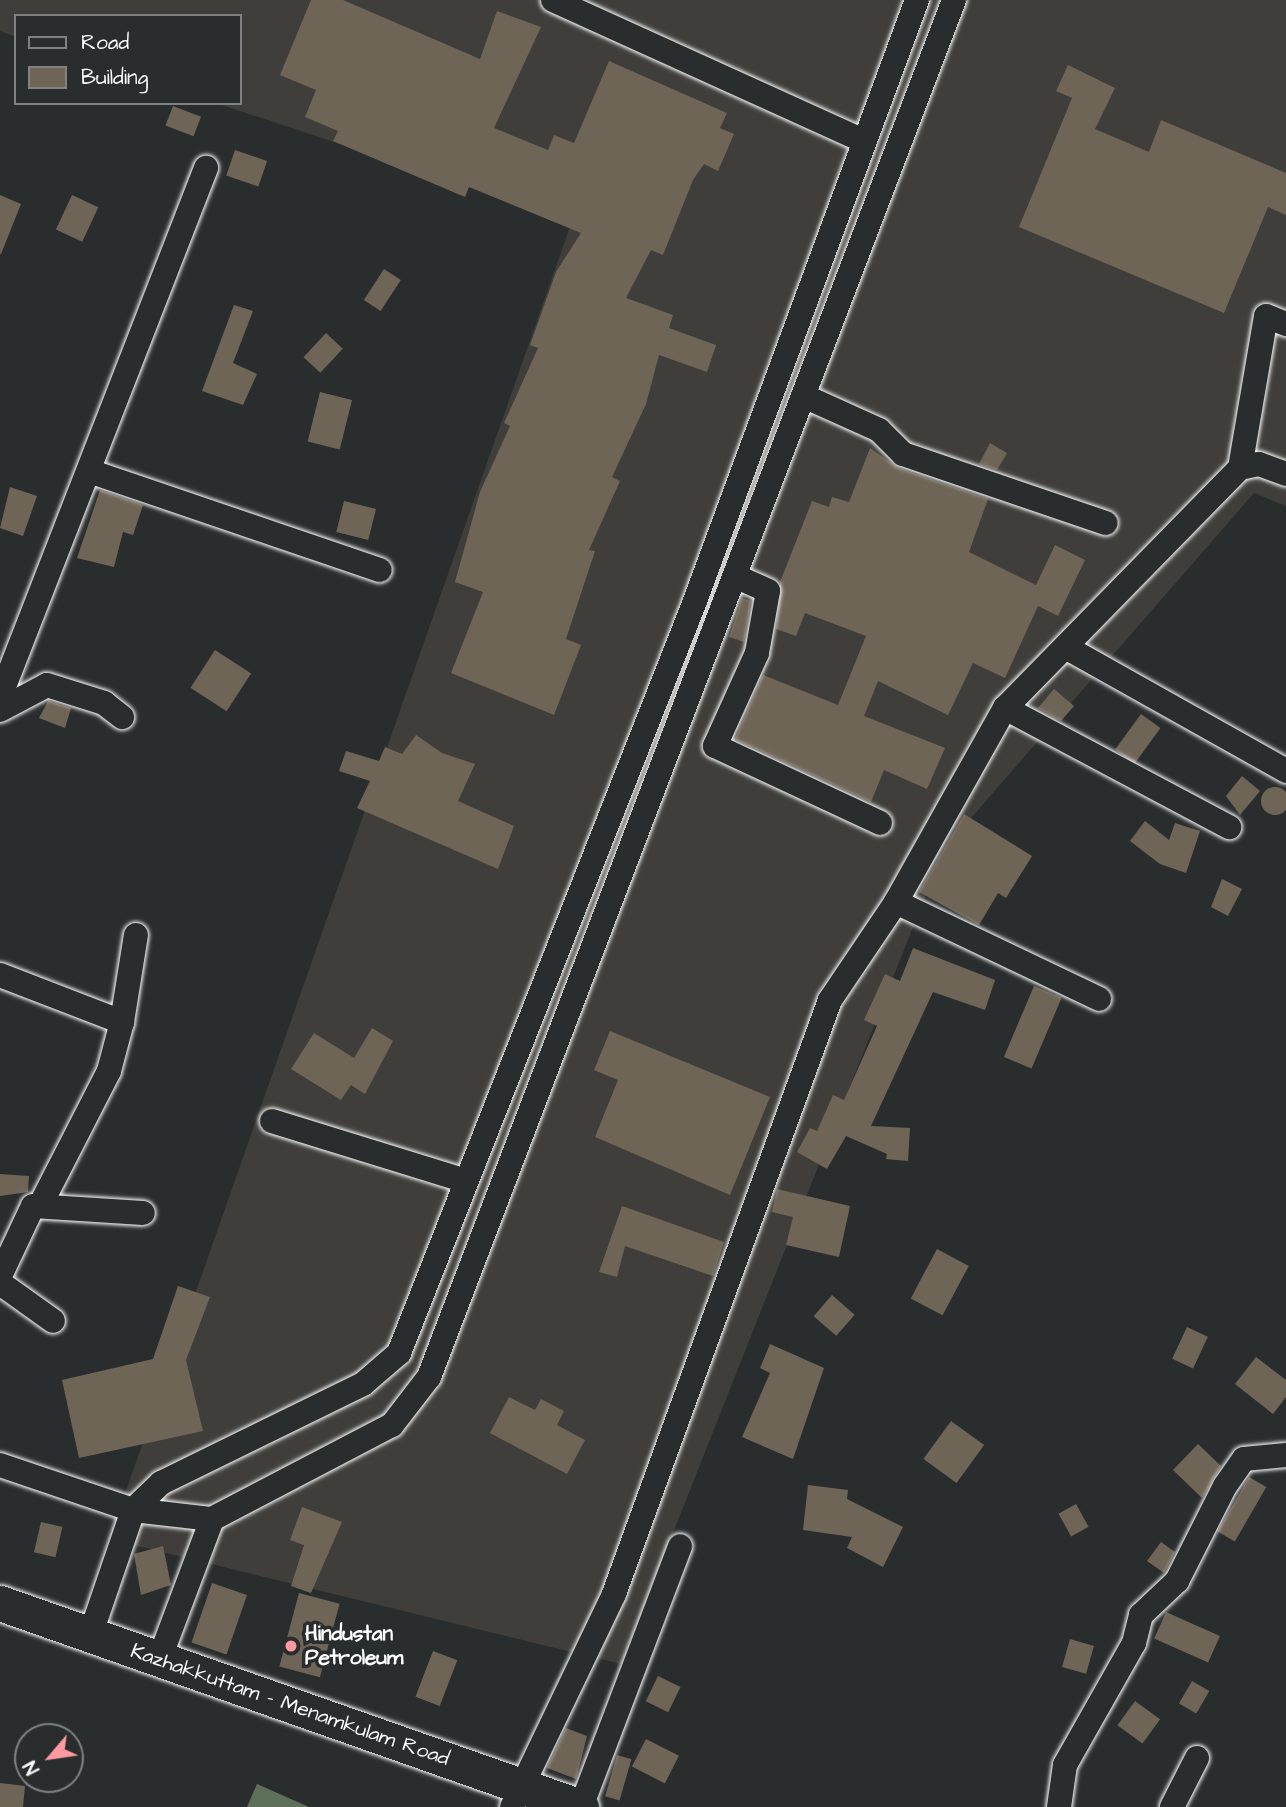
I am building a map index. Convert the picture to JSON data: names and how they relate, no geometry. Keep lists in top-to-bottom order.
{
  "streets": {
    "main road": ["Kazhakkuttam - Menamkulam Road"]
  },
  "places": ["Hindustan Petroleum"],
  "legend": ["Road", "Building"],
  "north": "bottom left"
}
